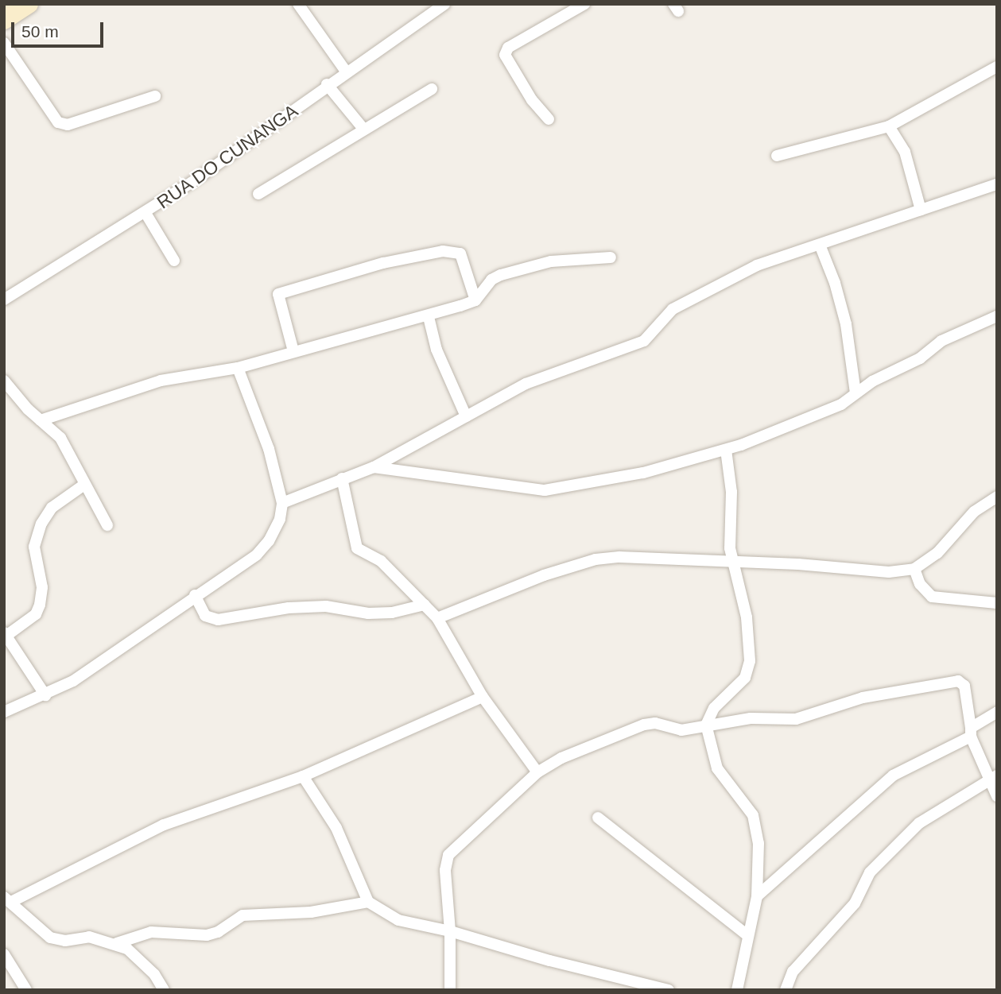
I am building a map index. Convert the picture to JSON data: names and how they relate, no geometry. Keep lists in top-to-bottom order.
{
  "streets": {
    "street": ["RUA DO CUNANGA"]
  },
  "scale_bar": "50 m"
}
